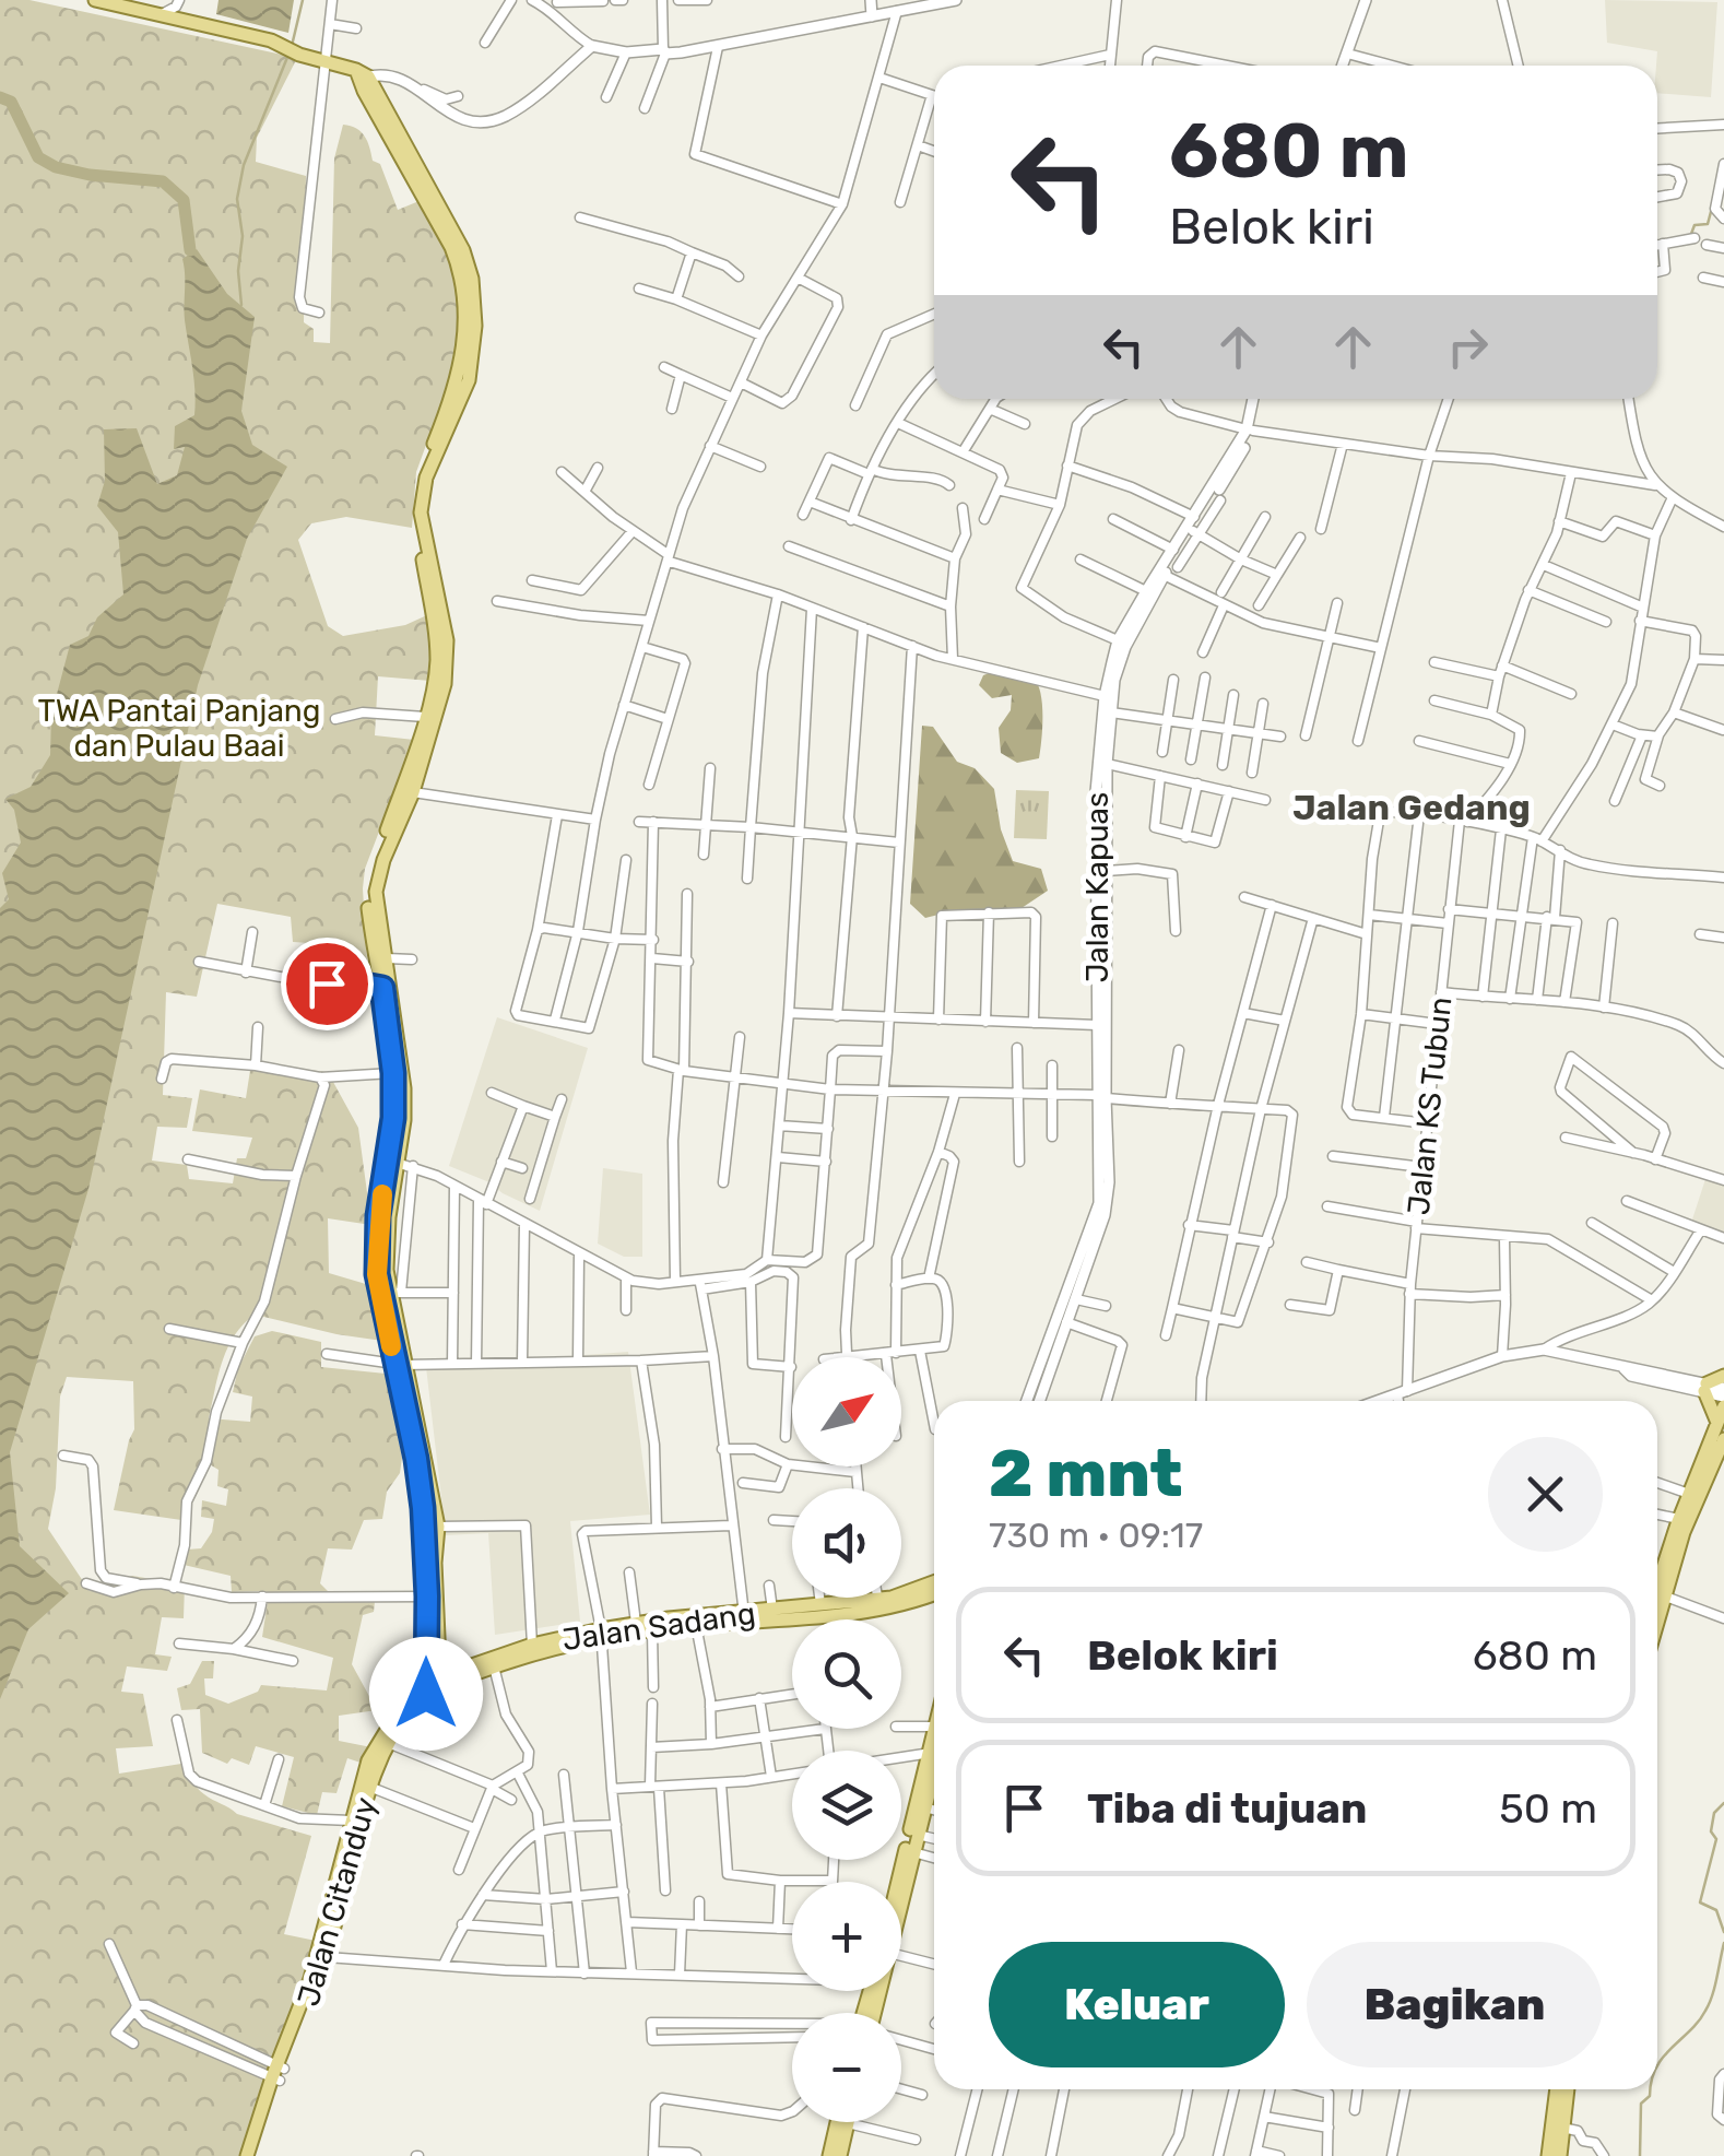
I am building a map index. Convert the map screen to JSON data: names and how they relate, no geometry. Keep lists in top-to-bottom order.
{
  "streets": {
    "main road": ["Jalan Sadang", "Jalan Citanduy"],
    "street": ["Jalan Kapuas", "Jalan KS Tubun"]
  },
  "districts": ["Jalan Gedang"],
  "parks": ["TWA Pantai Panjang dan Pulau Baai"],
  "north": "top right",
  "page": {
    "turn": ["680 m", "Belok kiri"],
    "map_buttons": ["+", "−"],
    "heading": ["2 mnt", "730 m · 09:17"],
    "list": [
      {
        "name": "Belok kiri",
        "value": "680 m"
      },
      {
        "name": "Tiba di tujuan",
        "value": "50 m"
      }
    ],
    "buttons": ["Keluar", "Bagikan"]
  }
}
